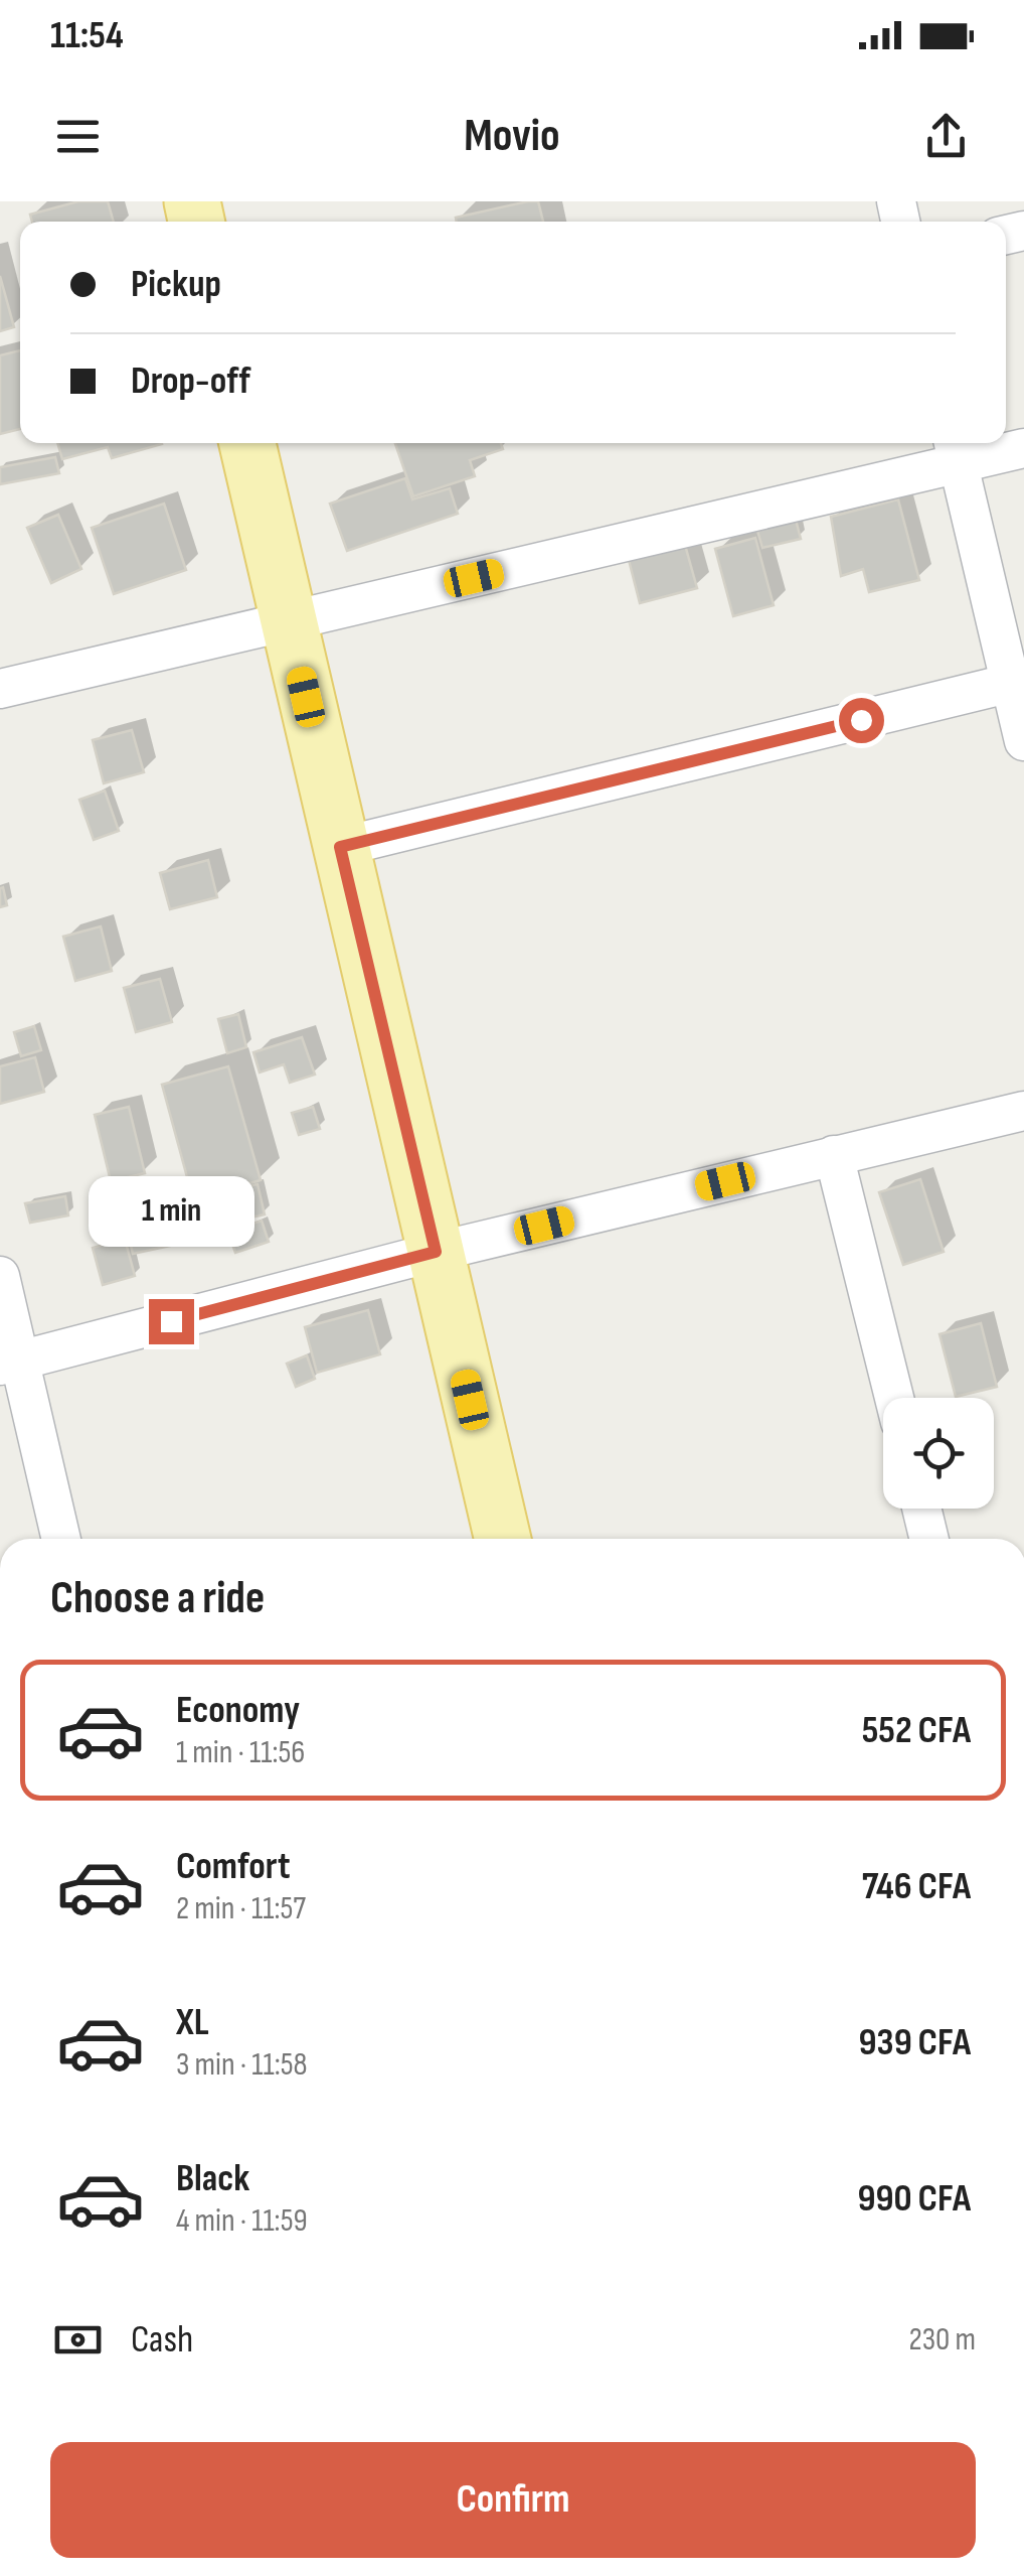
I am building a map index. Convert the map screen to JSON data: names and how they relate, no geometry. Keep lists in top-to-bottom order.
{
  "page": {
    "status": "11:54",
    "header": "Movio",
    "banner": ["Pickup", "Drop-off"],
    "bubble": "1 min",
    "heading": "Choose a ride",
    "list": [
      {
        "name": "Economy",
        "note": "1 min · 11:56",
        "value": "552 CFA"
      },
      {
        "name": "Comfort",
        "note": "2 min · 11:57",
        "value": "746 CFA"
      },
      {
        "name": "XL",
        "note": "3 min · 11:58",
        "value": "939 CFA"
      },
      {
        "name": "Black",
        "note": "4 min · 11:59",
        "value": "990 CFA"
      }
    ],
    "pay": ["Cash", "230 m"],
    "buttons": "Confirm"
  }
}
